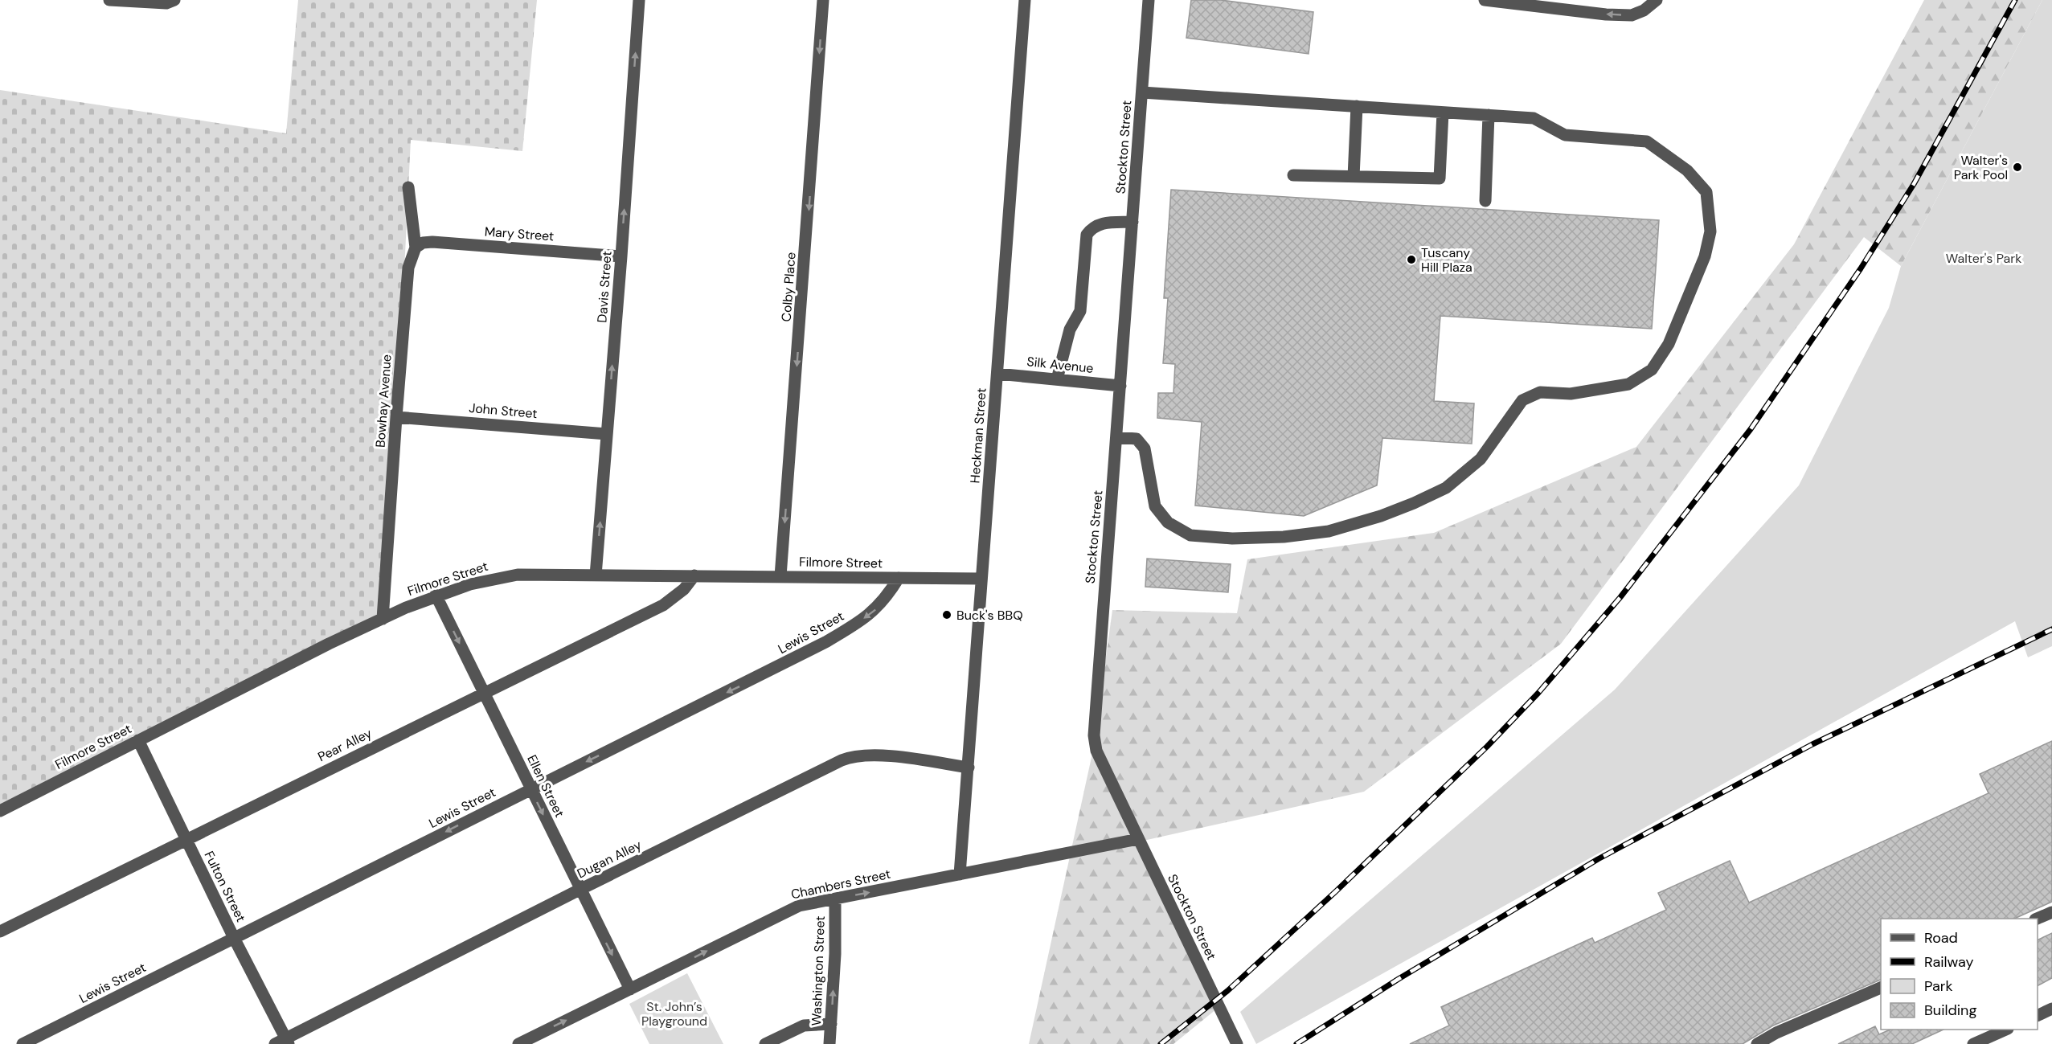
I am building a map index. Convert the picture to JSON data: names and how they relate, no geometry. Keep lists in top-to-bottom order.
{
  "streets": {
    "street": [
      "Stockton Street",
      "Mary Street",
      "Davis Street",
      "Colby Place",
      "Silk Avenue",
      "Bowhay Avenue",
      "John Street",
      "Heckman Street",
      "Filmore Street",
      "Lewis Street",
      "Pear Alley",
      "Ellen Street",
      "Dugan Alley",
      "Chambers Street",
      "Fulton Street",
      "Washington Street"
    ]
  },
  "crossings": [
    ["Stockton Street", "Silk Avenue"],
    ["Stockton Street", "Chambers Street"],
    ["Mary Street", "Davis Street"],
    ["Mary Street", "Bowhay Avenue"],
    ["Davis Street", "John Street"],
    ["Davis Street", "Filmore Street"],
    ["Colby Place", "Filmore Street"],
    ["Silk Avenue", "Heckman Street"],
    ["Bowhay Avenue", "John Street"],
    ["Bowhay Avenue", "Filmore Street"],
    ["Heckman Street", "Filmore Street"],
    ["Heckman Street", "Dugan Alley"],
    ["Heckman Street", "Chambers Street"],
    ["Filmore Street", "Lewis Street"],
    ["Filmore Street", "Pear Alley"],
    ["Filmore Street", "Ellen Street"],
    ["Filmore Street", "Fulton Street"],
    ["Lewis Street", "Ellen Street"],
    ["Lewis Street", "Fulton Street"],
    ["Pear Alley", "Ellen Street"],
    ["Pear Alley", "Fulton Street"],
    ["Ellen Street", "Dugan Alley"],
    ["Ellen Street", "Chambers Street"],
    ["Dugan Alley", "Fulton Street"],
    ["Chambers Street", "Washington Street"]
  ],
  "one_way": [
    "Davis Street",
    "Colby Place",
    "Lewis Street",
    "Ellen Street",
    "Chambers Street",
    "Washington Street"
  ],
  "parks": ["Walter's Park", "St. John’s Playground"],
  "places": ["Walter's Park Pool", "Tuscany Hill Plaza", "Buck's BBQ"],
  "legend": [
    "Road",
    "Railway",
    "Park",
    "Building"
  ]
}
